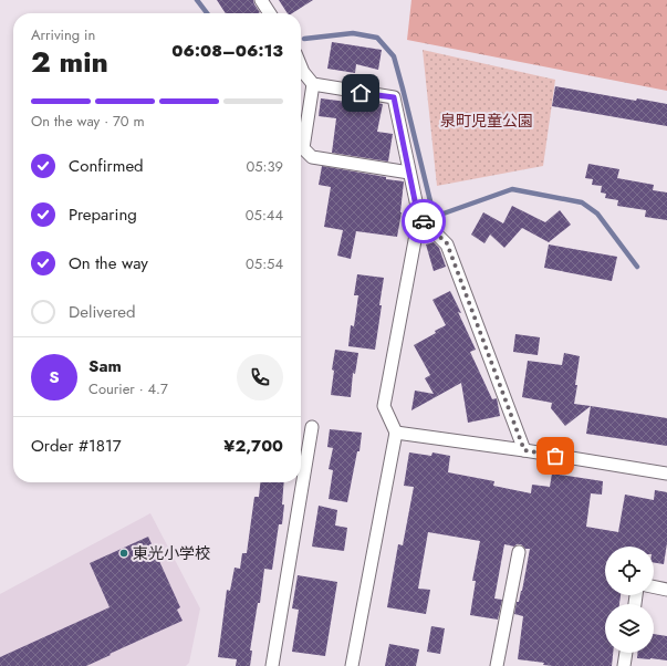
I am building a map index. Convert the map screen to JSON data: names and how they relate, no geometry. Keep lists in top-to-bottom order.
{
  "parks": ["泉町児童公園"],
  "places": ["東光小学校"],
  "page": {
    "heading": ["2 min", "Arriving in", "06:08–06:13"],
    "panel": [
      "Sam",
      "Courier · 4.7",
      "Order #1817",
      "¥2,700"
    ],
    "bar": "On the way · 70 m",
    "list": [
      ["Confirmed", "05:39"],
      ["Preparing", "05:44"],
      ["On the way", "05:54"],
      "Delivered"
    ],
    "round": "S"
  }
}
